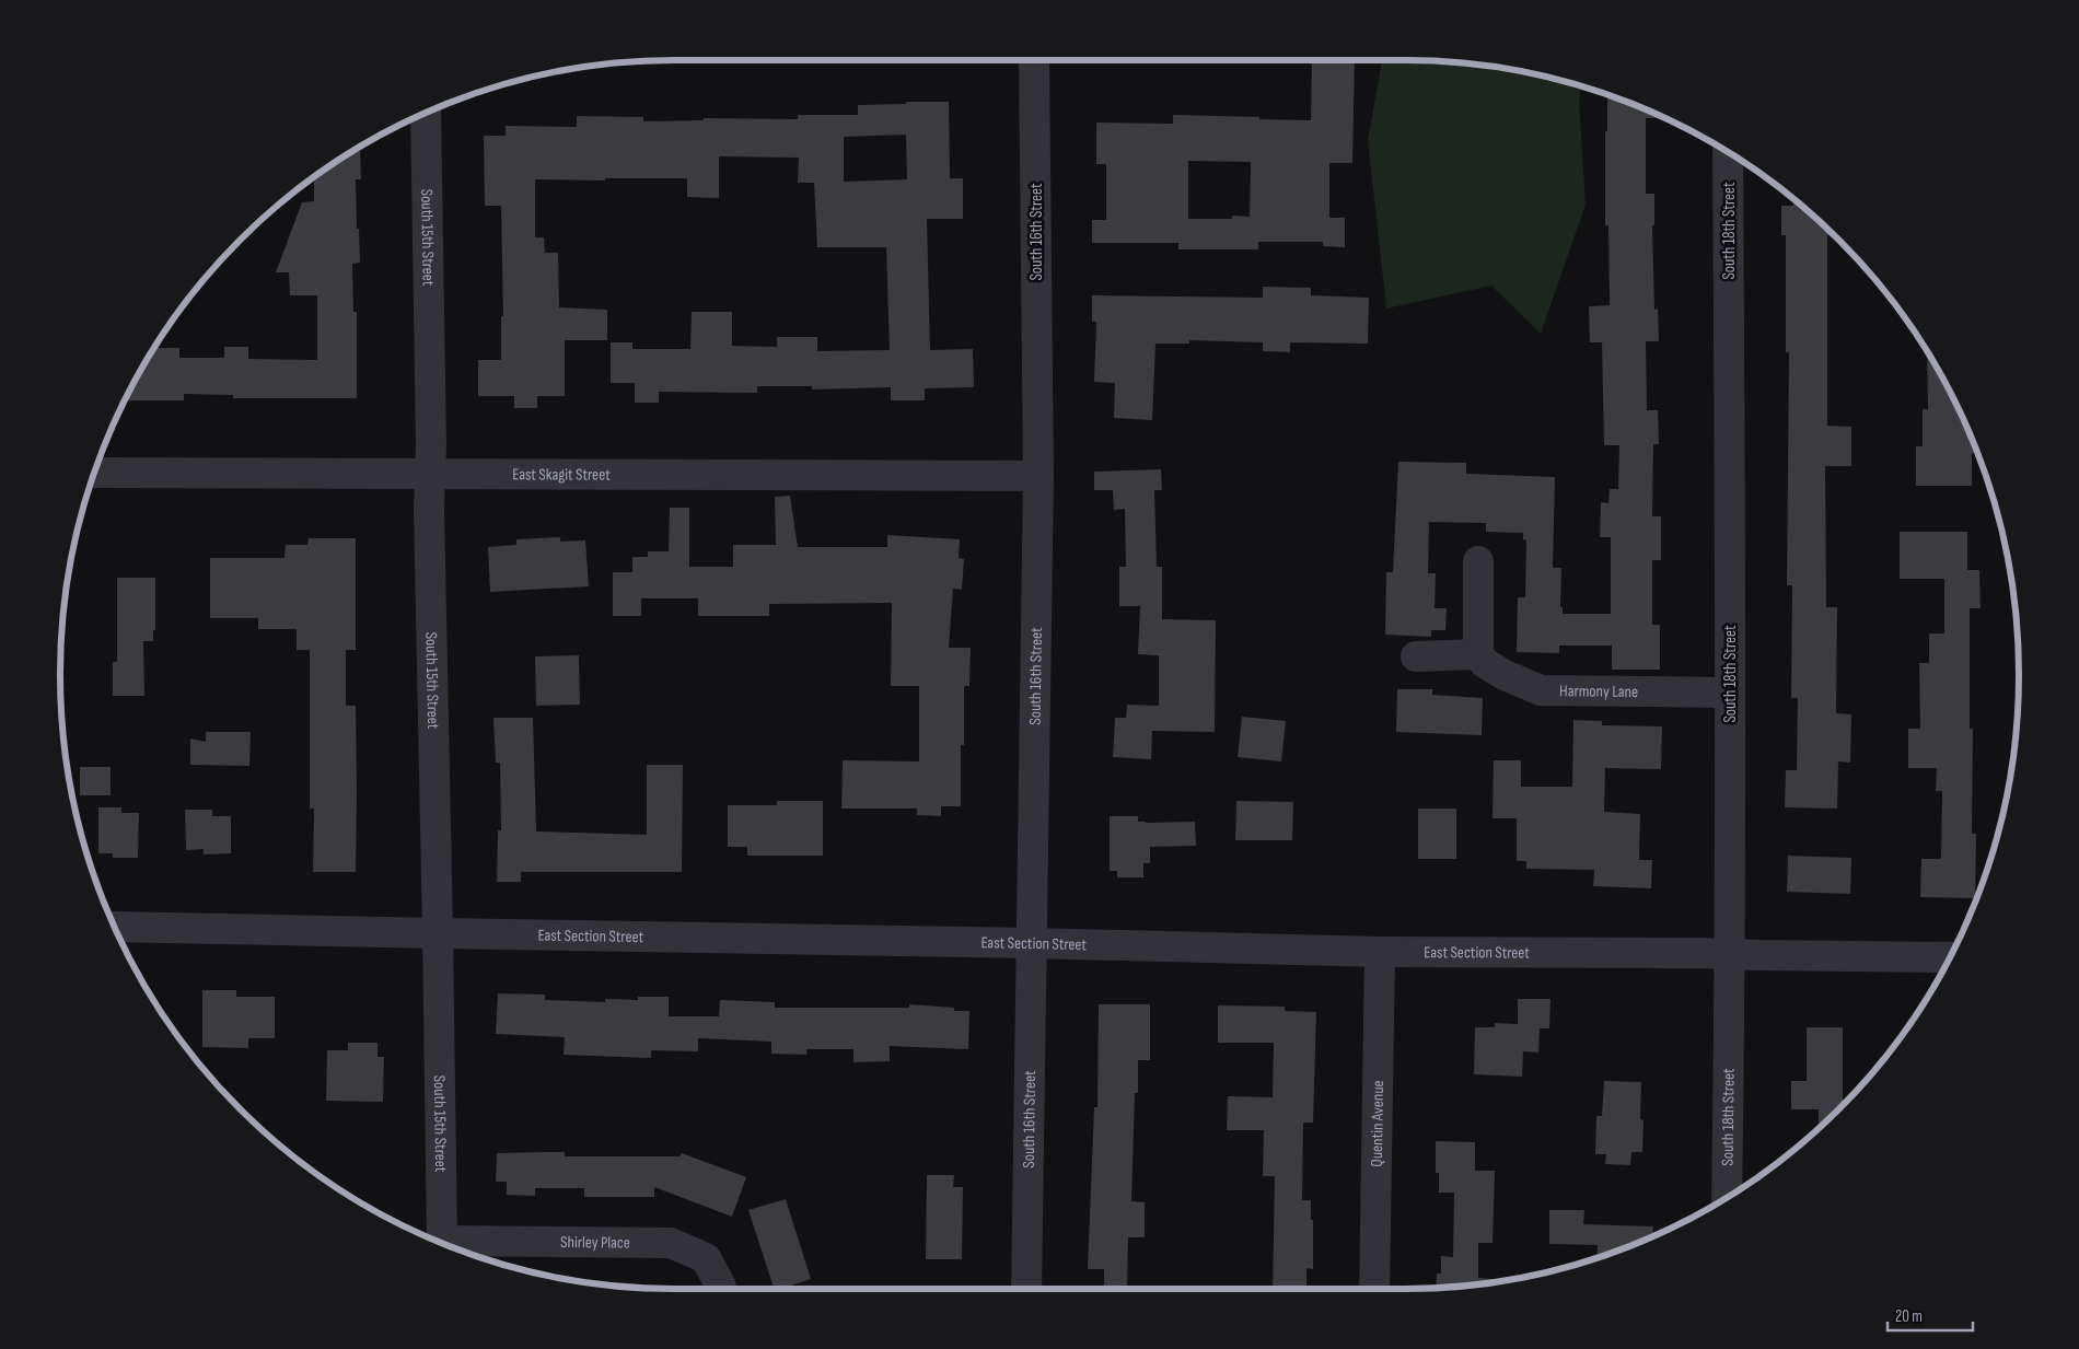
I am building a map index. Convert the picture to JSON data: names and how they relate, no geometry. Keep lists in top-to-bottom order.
{
  "streets": {
    "street": [
      "South 18th Street",
      "South 16th Street",
      "South 15th Street",
      "East Skagit Street",
      "Harmony Lane",
      "East Section Street",
      "Quentin Avenue",
      "Shirley Place"
    ]
  },
  "crossings": [
    ["South 18th Street", "Harmony Lane"],
    ["South 18th Street", "East Section Street"],
    ["South 16th Street", "East Skagit Street"],
    ["South 16th Street", "East Section Street"],
    ["South 15th Street", "East Skagit Street"],
    ["South 15th Street", "East Section Street"],
    ["East Section Street", "Quentin Avenue"]
  ],
  "scale_bar": "20 m"
}
